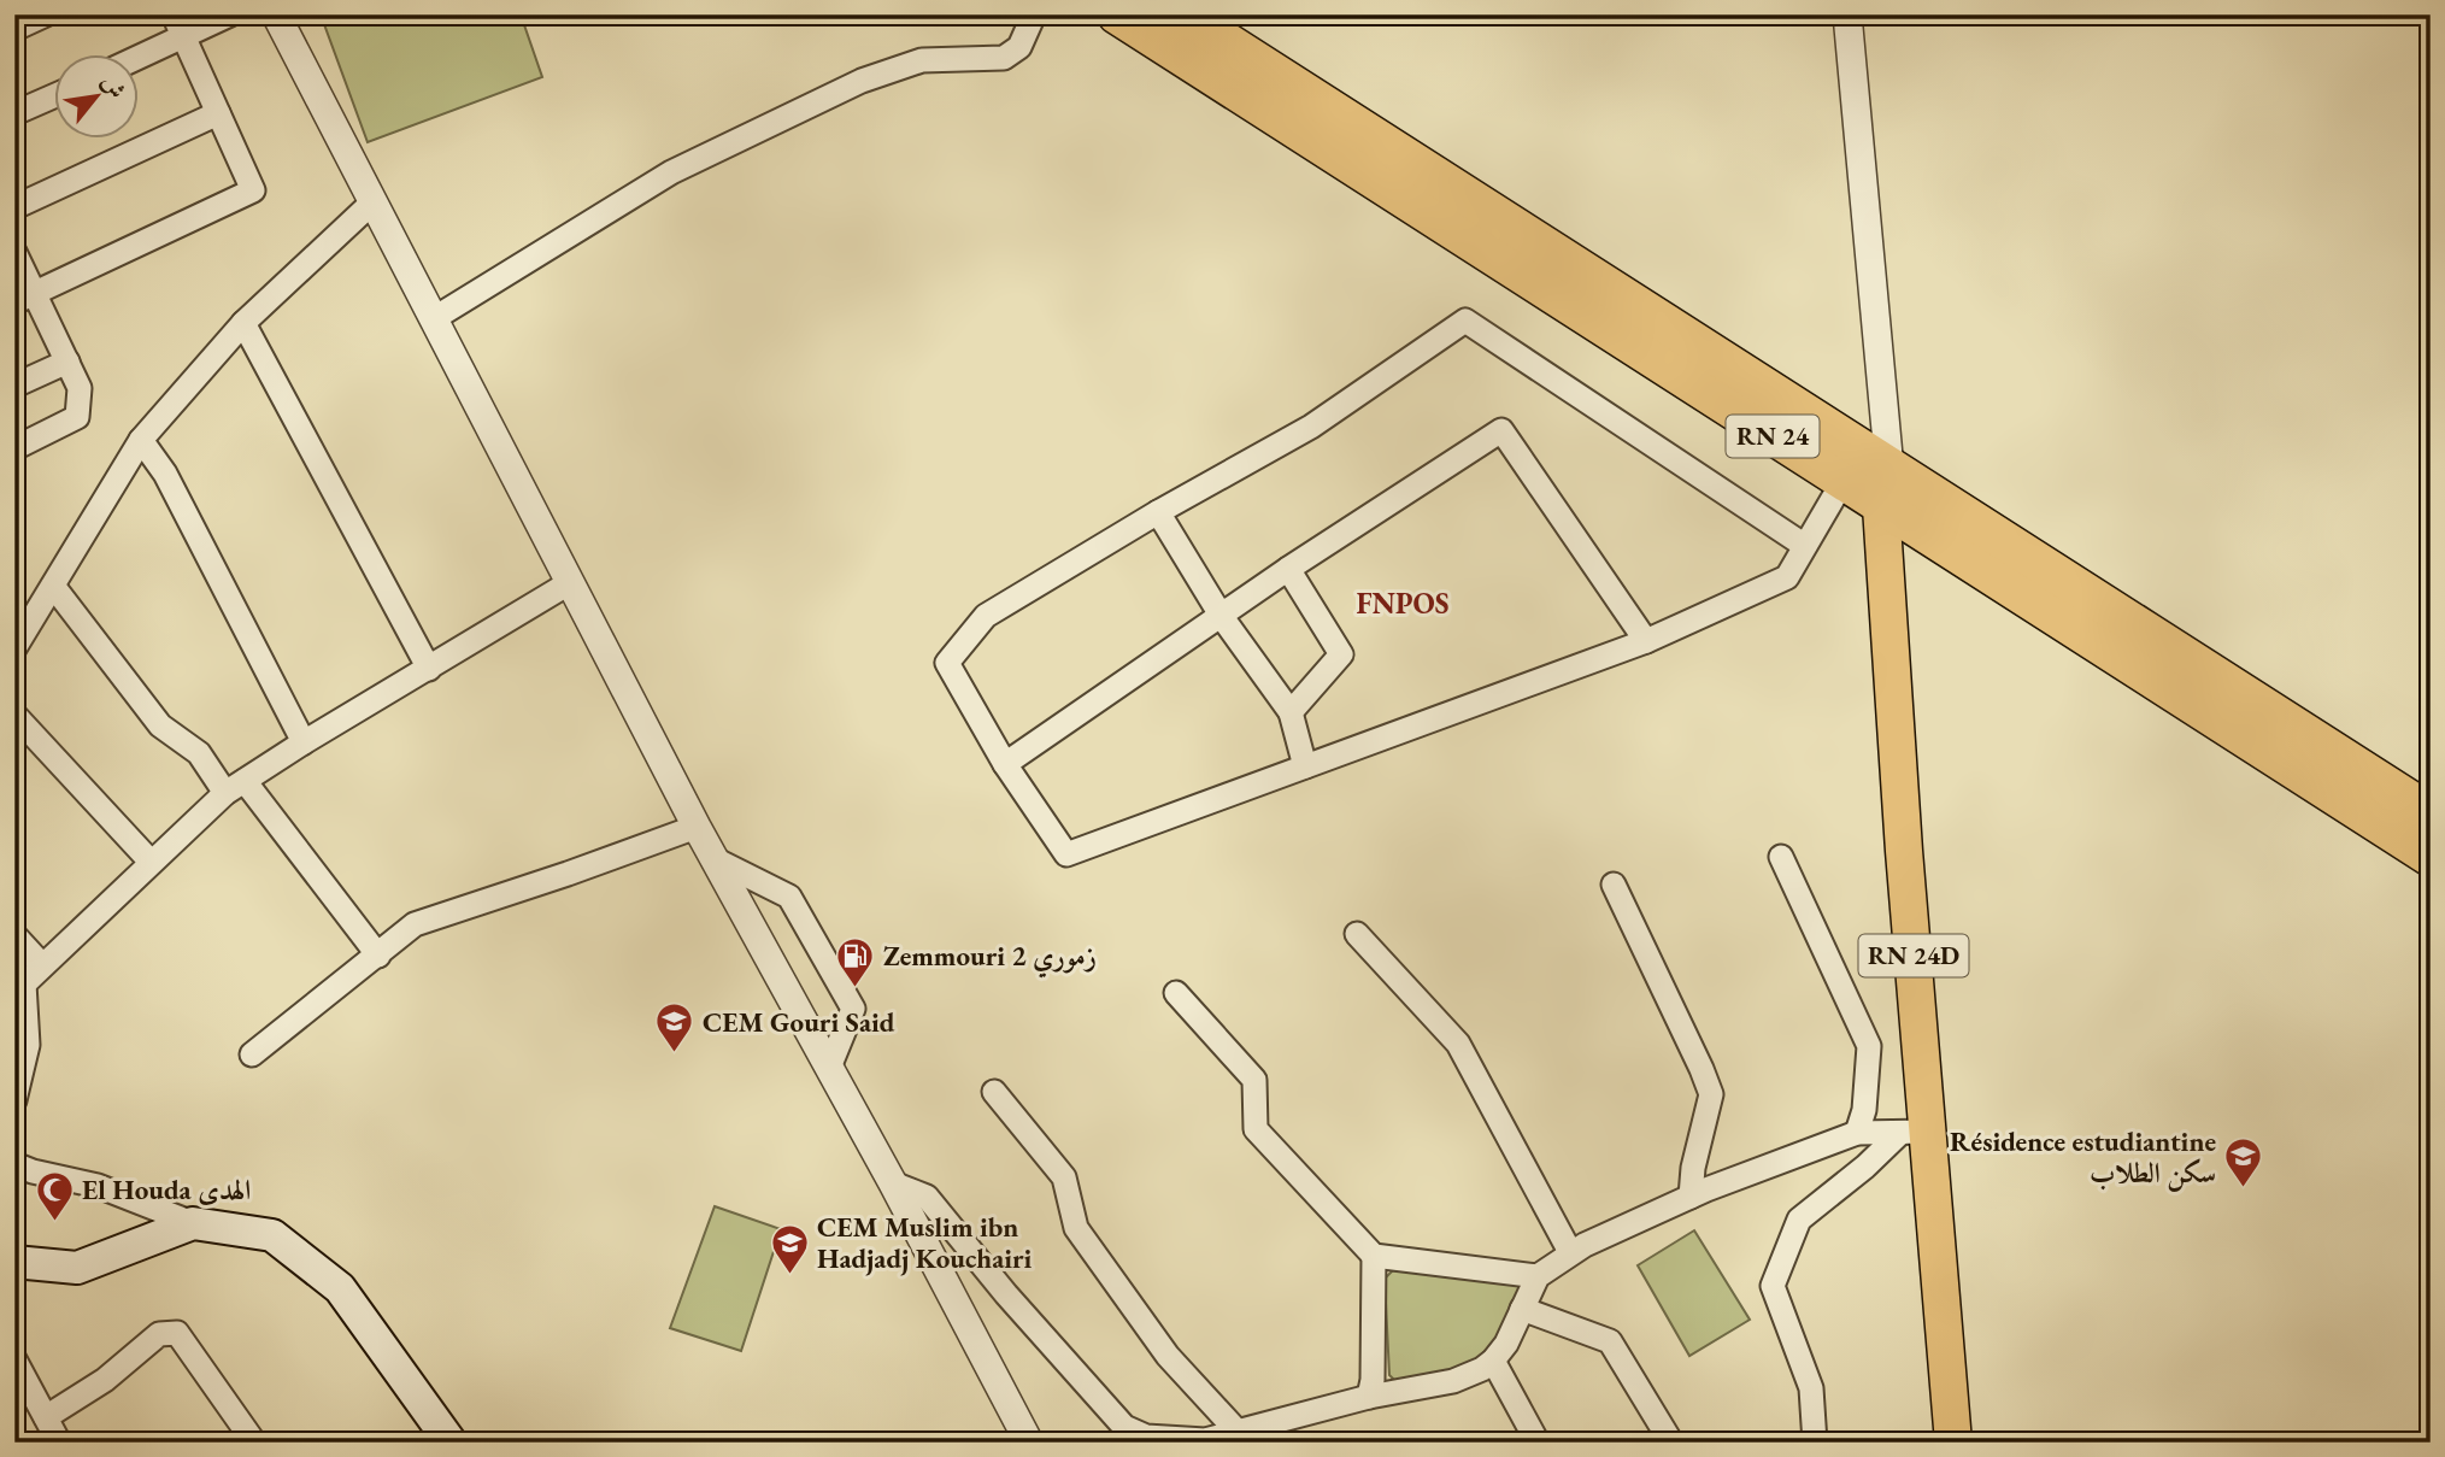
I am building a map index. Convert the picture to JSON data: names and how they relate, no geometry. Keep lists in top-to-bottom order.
{
  "streets": {
    "highway": ["RN 24"],
    "main road": ["RN 24D"]
  },
  "crossings": [
    ["RN 24", "RN 24D"]
  ],
  "districts": ["FNPOS"],
  "places": {
    "fuel station": ["Zemmouri 2 زموري"],
    "school or university": ["CEM Gouri Said", "Résidence estudiantine سكن الطلاب", "CEM Muslim ibn Hadjadj Kouchairi"],
    "mosque": ["El Houda الهدى"]
  },
  "north": "top right"
}
